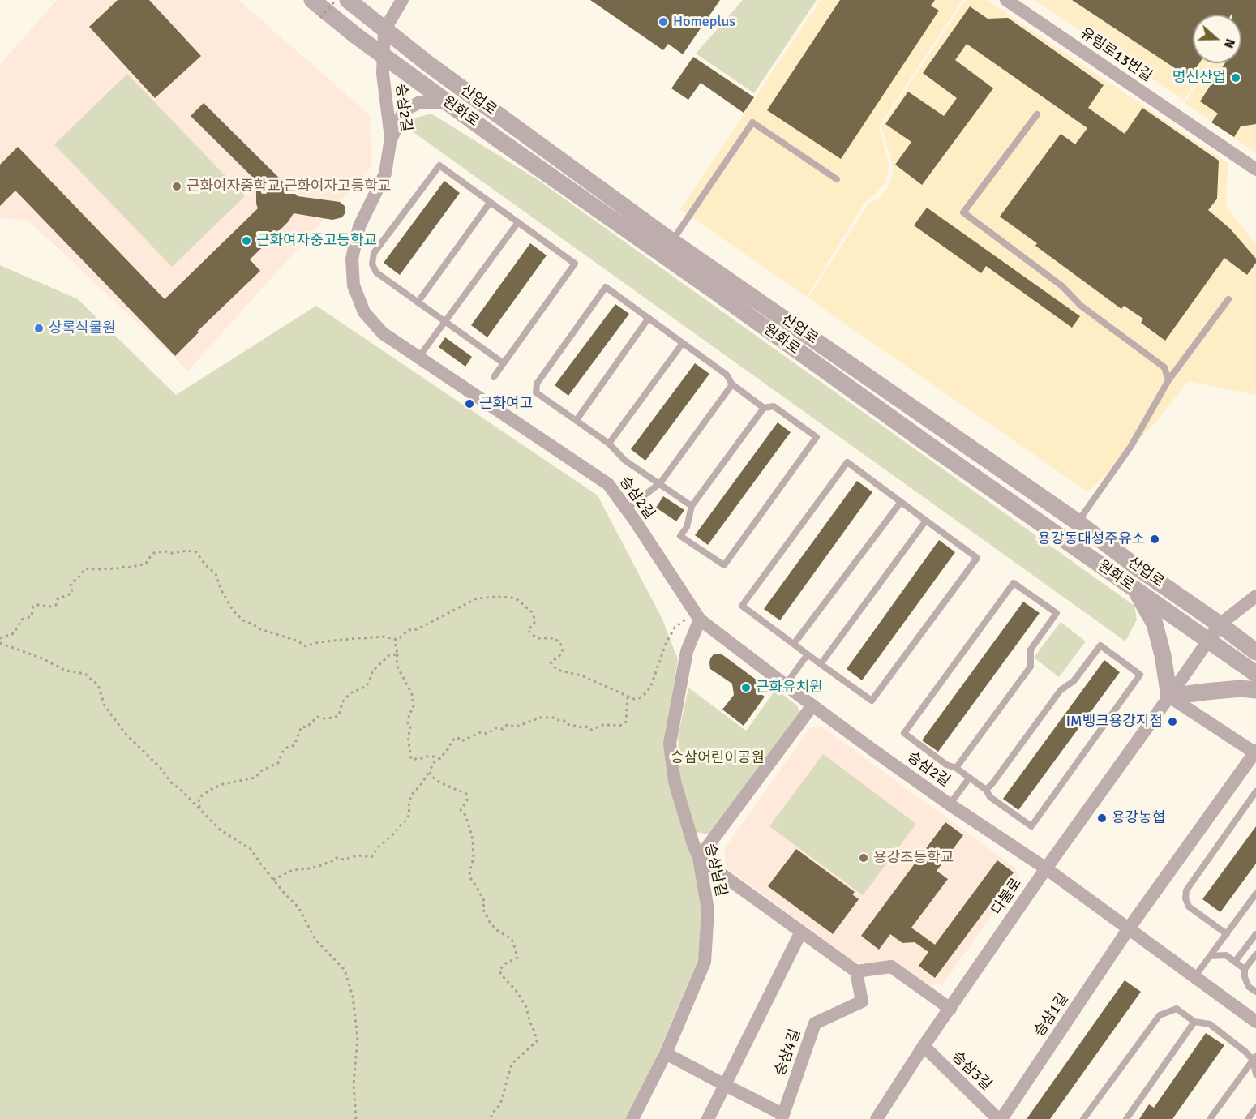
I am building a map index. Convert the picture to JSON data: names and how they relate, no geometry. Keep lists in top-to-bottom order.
{
  "streets": {
    "street": [
      "유림로13번길",
      "산업로",
      "승삼2길",
      "원화로",
      "승상남길",
      "다불로",
      "승삼1길",
      "승삼4길",
      "승삼3길"
    ]
  },
  "crossings": [
    ["산업로", "승삼2길"],
    ["산업로", "다불로"],
    ["승삼2길", "원화로"],
    ["승삼2길", "승상남길"],
    ["승삼2길", "다불로"],
    ["원화로", "다불로"],
    ["승상남길", "승삼4길"],
    ["다불로", "승삼3길"],
    ["승삼1길", "승삼3길"]
  ],
  "parks": ["승삼어린이공원"],
  "places": [
    "Homeplus",
    "명신산업",
    "근화여자중학교 근화여자고등학교",
    "근화여자중고등학교",
    "상록식물원",
    "근화여고",
    "용강동대성주유소",
    "근화유치원",
    "IM뱅크용강지점",
    "용강농협",
    "용강초등학교"
  ],
  "north": "right"
}
